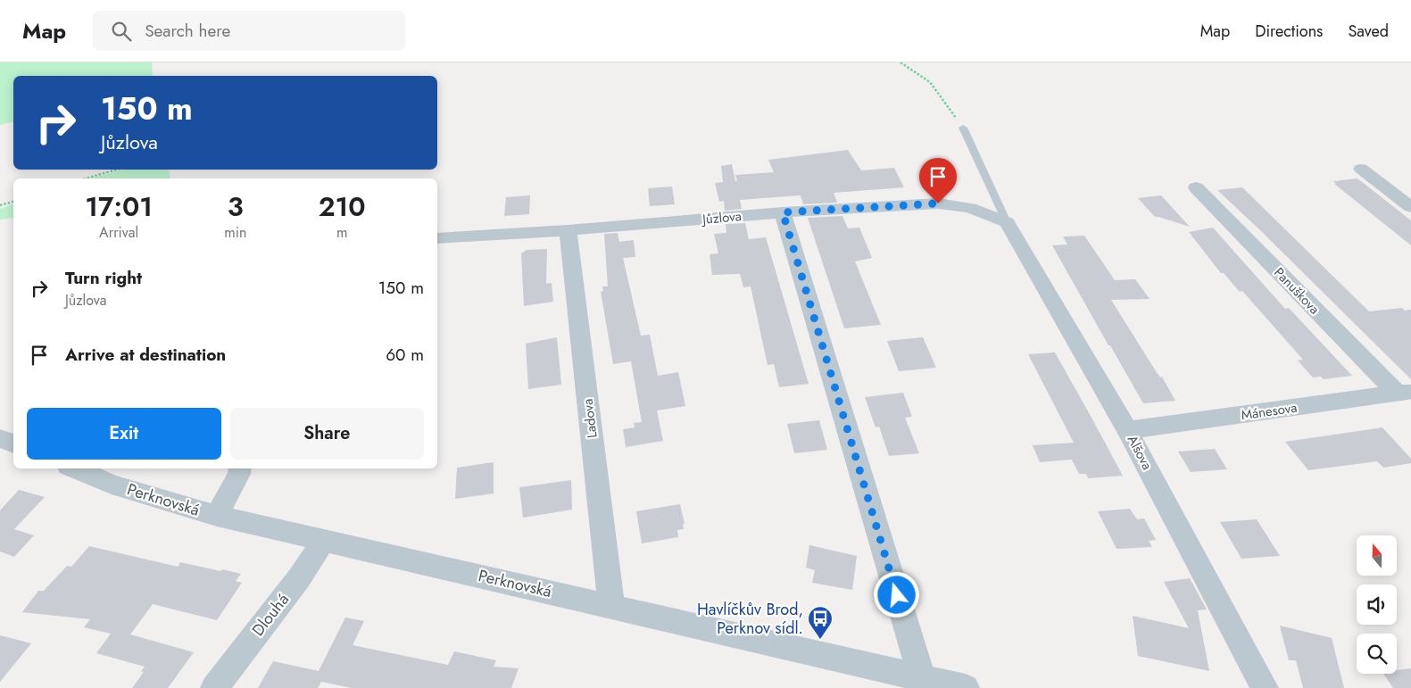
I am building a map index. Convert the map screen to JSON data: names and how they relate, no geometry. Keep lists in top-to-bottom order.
{
  "streets": {
    "street": [
      "Jůzlova",
      "Panuškova",
      "Mánesova",
      "Ladova",
      "Alšova",
      "Perknovská",
      "Dlouhá"
    ]
  },
  "crossings": [
    ["Jůzlova", "Ladova"],
    ["Jůzlova", "Alšova"],
    ["Panuškova", "Mánesova"],
    ["Mánesova", "Alšova"],
    ["Ladova", "Perknovská"],
    ["Perknovská", "Dlouhá"]
  ],
  "places": {
    "bus stop": ["Havlíčkův Brod, Perknov sídl."]
  },
  "north": "top",
  "page": {
    "header": "Map",
    "search": "Search here",
    "nav": ["Map", "Directions", "Saved"],
    "turn": ["150 m", "Jůzlova"],
    "eta": [
      "17:01",
      "Arrival",
      "3",
      "min",
      "210",
      "m"
    ],
    "list": [
      {
        "name": "Turn right",
        "note": "Jůzlova",
        "value": "150 m"
      },
      {
        "name": "Arrive at destination",
        "value": "60 m"
      }
    ],
    "buttons": ["Exit", "Share"]
  }
}
